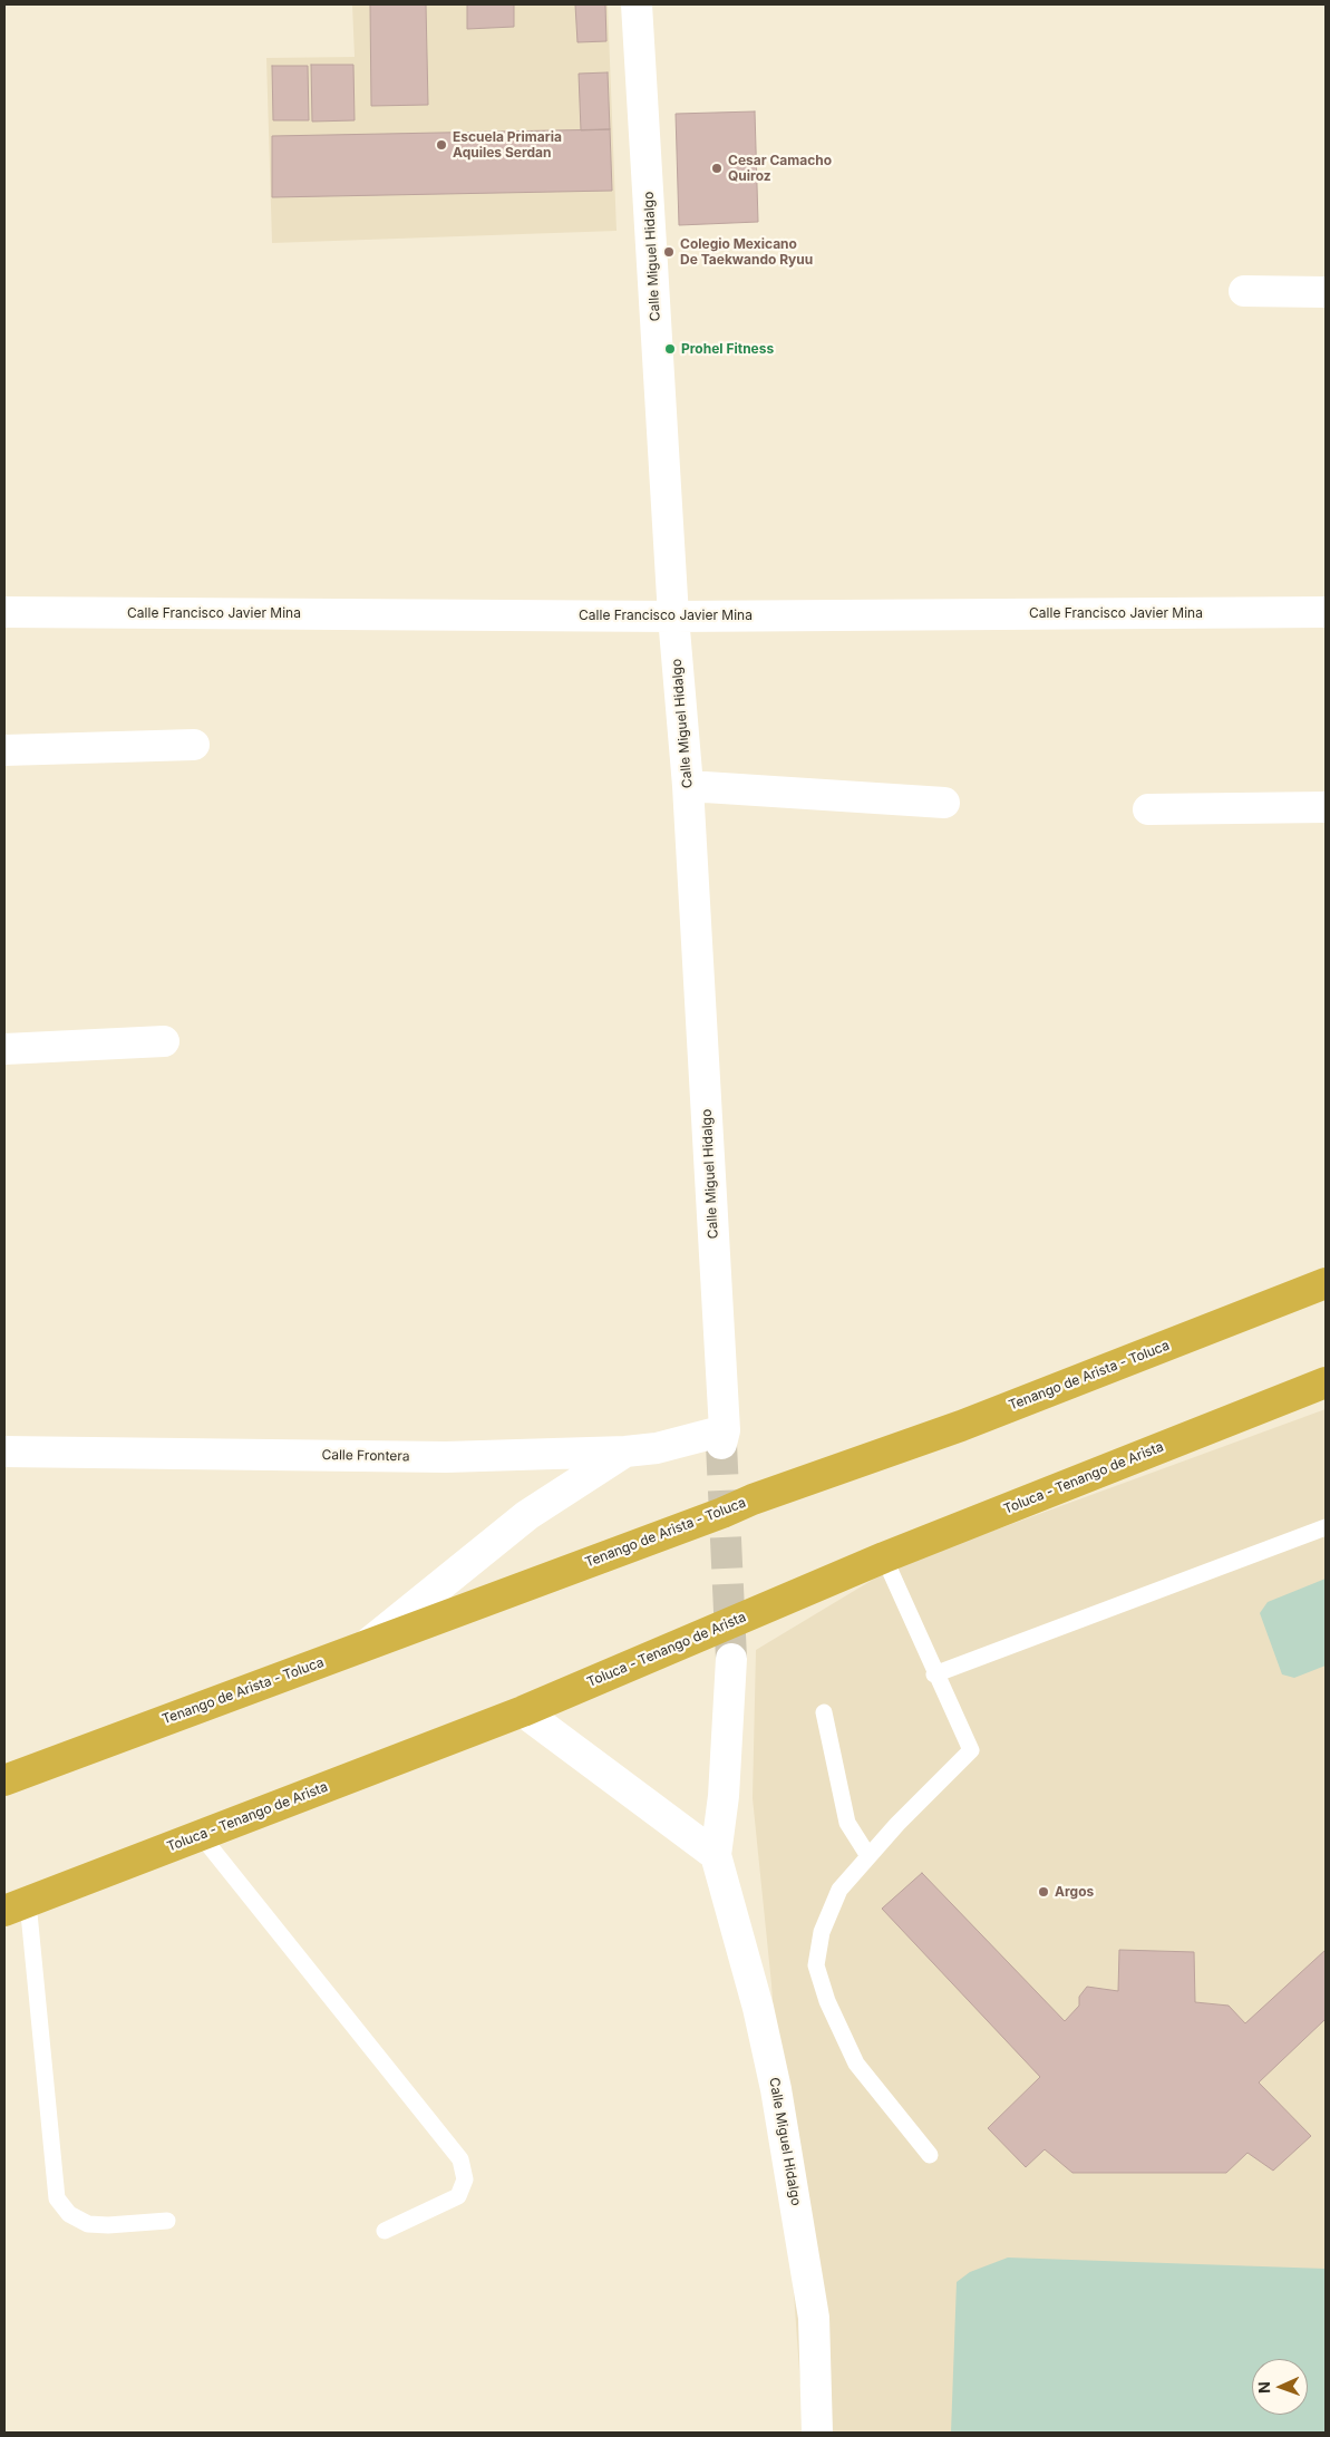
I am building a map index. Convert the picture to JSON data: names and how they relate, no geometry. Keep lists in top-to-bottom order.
{
  "streets": {
    "highway": ["Tenango de Arista - Toluca", "Toluca - Tenango de Arista"],
    "street": ["Calle Miguel Hidalgo", "Calle Francisco Javier Mina", "Calle Frontera"]
  },
  "crossings": [
    ["Calle Miguel Hidalgo", "Calle Francisco Javier Mina"],
    ["Calle Miguel Hidalgo", "Calle Frontera"]
  ],
  "places": [
    "Escuela Primaria Aquiles Serdan",
    "Cesar Camacho Quiroz",
    "Colegio Mexicano De Taekwando Ryuu",
    "Prohel Fitness",
    "Argos"
  ],
  "north": "left"
}
